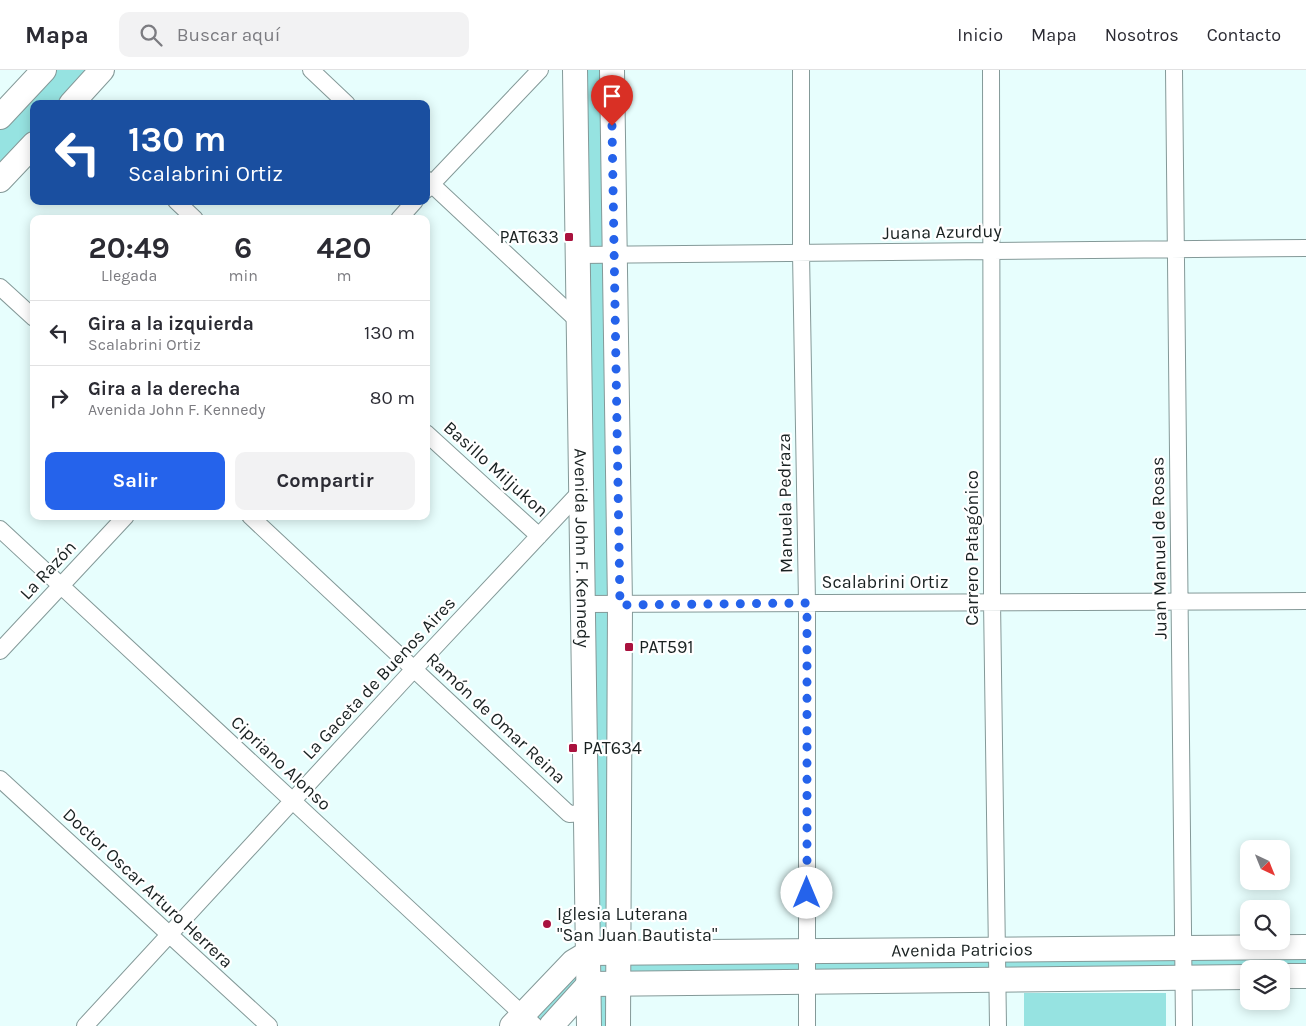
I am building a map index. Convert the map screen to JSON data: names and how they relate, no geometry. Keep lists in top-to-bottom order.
{
  "streets": {
    "main road": ["Avenida John F. Kennedy", "Avenida Patricios"],
    "street": [
      "Juana Azurduy",
      "Basillo Miljukon",
      "Manuela Pedraza",
      "Carrero Patagónico",
      "Juan Manuel de Rosas",
      "La Razón",
      "Scalabrini Ortiz",
      "La Gaceta de Buenos Aires",
      "Ramón de Omar Reina",
      "Cipriano Alonso",
      "Doctor Oscar Arturo Herrera"
    ]
  },
  "crossings": [
    ["Juana Azurduy", "Manuela Pedraza"],
    ["Juana Azurduy", "Avenida John F. Kennedy"],
    ["Juana Azurduy", "Carrero Patagónico"],
    ["Juana Azurduy", "Juan Manuel de Rosas"],
    ["Basillo Miljukon", "La Gaceta de Buenos Aires"],
    ["Manuela Pedraza", "Scalabrini Ortiz"],
    ["Manuela Pedraza", "Avenida Patricios"],
    ["Avenida John F. Kennedy", "Scalabrini Ortiz"],
    ["Avenida John F. Kennedy", "La Gaceta de Buenos Aires"],
    ["Avenida John F. Kennedy", "Ramón de Omar Reina"],
    ["Avenida John F. Kennedy", "Avenida Patricios"],
    ["Carrero Patagónico", "Scalabrini Ortiz"],
    ["Carrero Patagónico", "Avenida Patricios"],
    ["Juan Manuel de Rosas", "Scalabrini Ortiz"],
    ["Juan Manuel de Rosas", "Avenida Patricios"],
    ["La Razón", "Cipriano Alonso"],
    ["La Gaceta de Buenos Aires", "Ramón de Omar Reina"],
    ["La Gaceta de Buenos Aires", "Cipriano Alonso"],
    ["La Gaceta de Buenos Aires", "Doctor Oscar Arturo Herrera"]
  ],
  "places": {
    "transit": ["PAT633", "PAT591", "PAT634"],
    "other": ["Iglesia Luterana \"San Juan Bautista\""]
  },
  "north": "bottom right",
  "page": {
    "header": "Mapa",
    "search": "Buscar aquí",
    "nav": [
      "Inicio",
      "Mapa",
      "Nosotros",
      "Contacto"
    ],
    "turn": ["130 m", "Scalabrini Ortiz"],
    "eta": [
      "20:49",
      "Llegada",
      "6",
      "min",
      "420",
      "m"
    ],
    "list": [
      {
        "name": "Gira a la izquierda",
        "note": "Scalabrini Ortiz",
        "value": "130 m"
      },
      {
        "name": "Gira a la derecha",
        "note": "Avenida John F. Kennedy",
        "value": "80 m"
      }
    ],
    "buttons": ["Salir", "Compartir"]
  }
}
